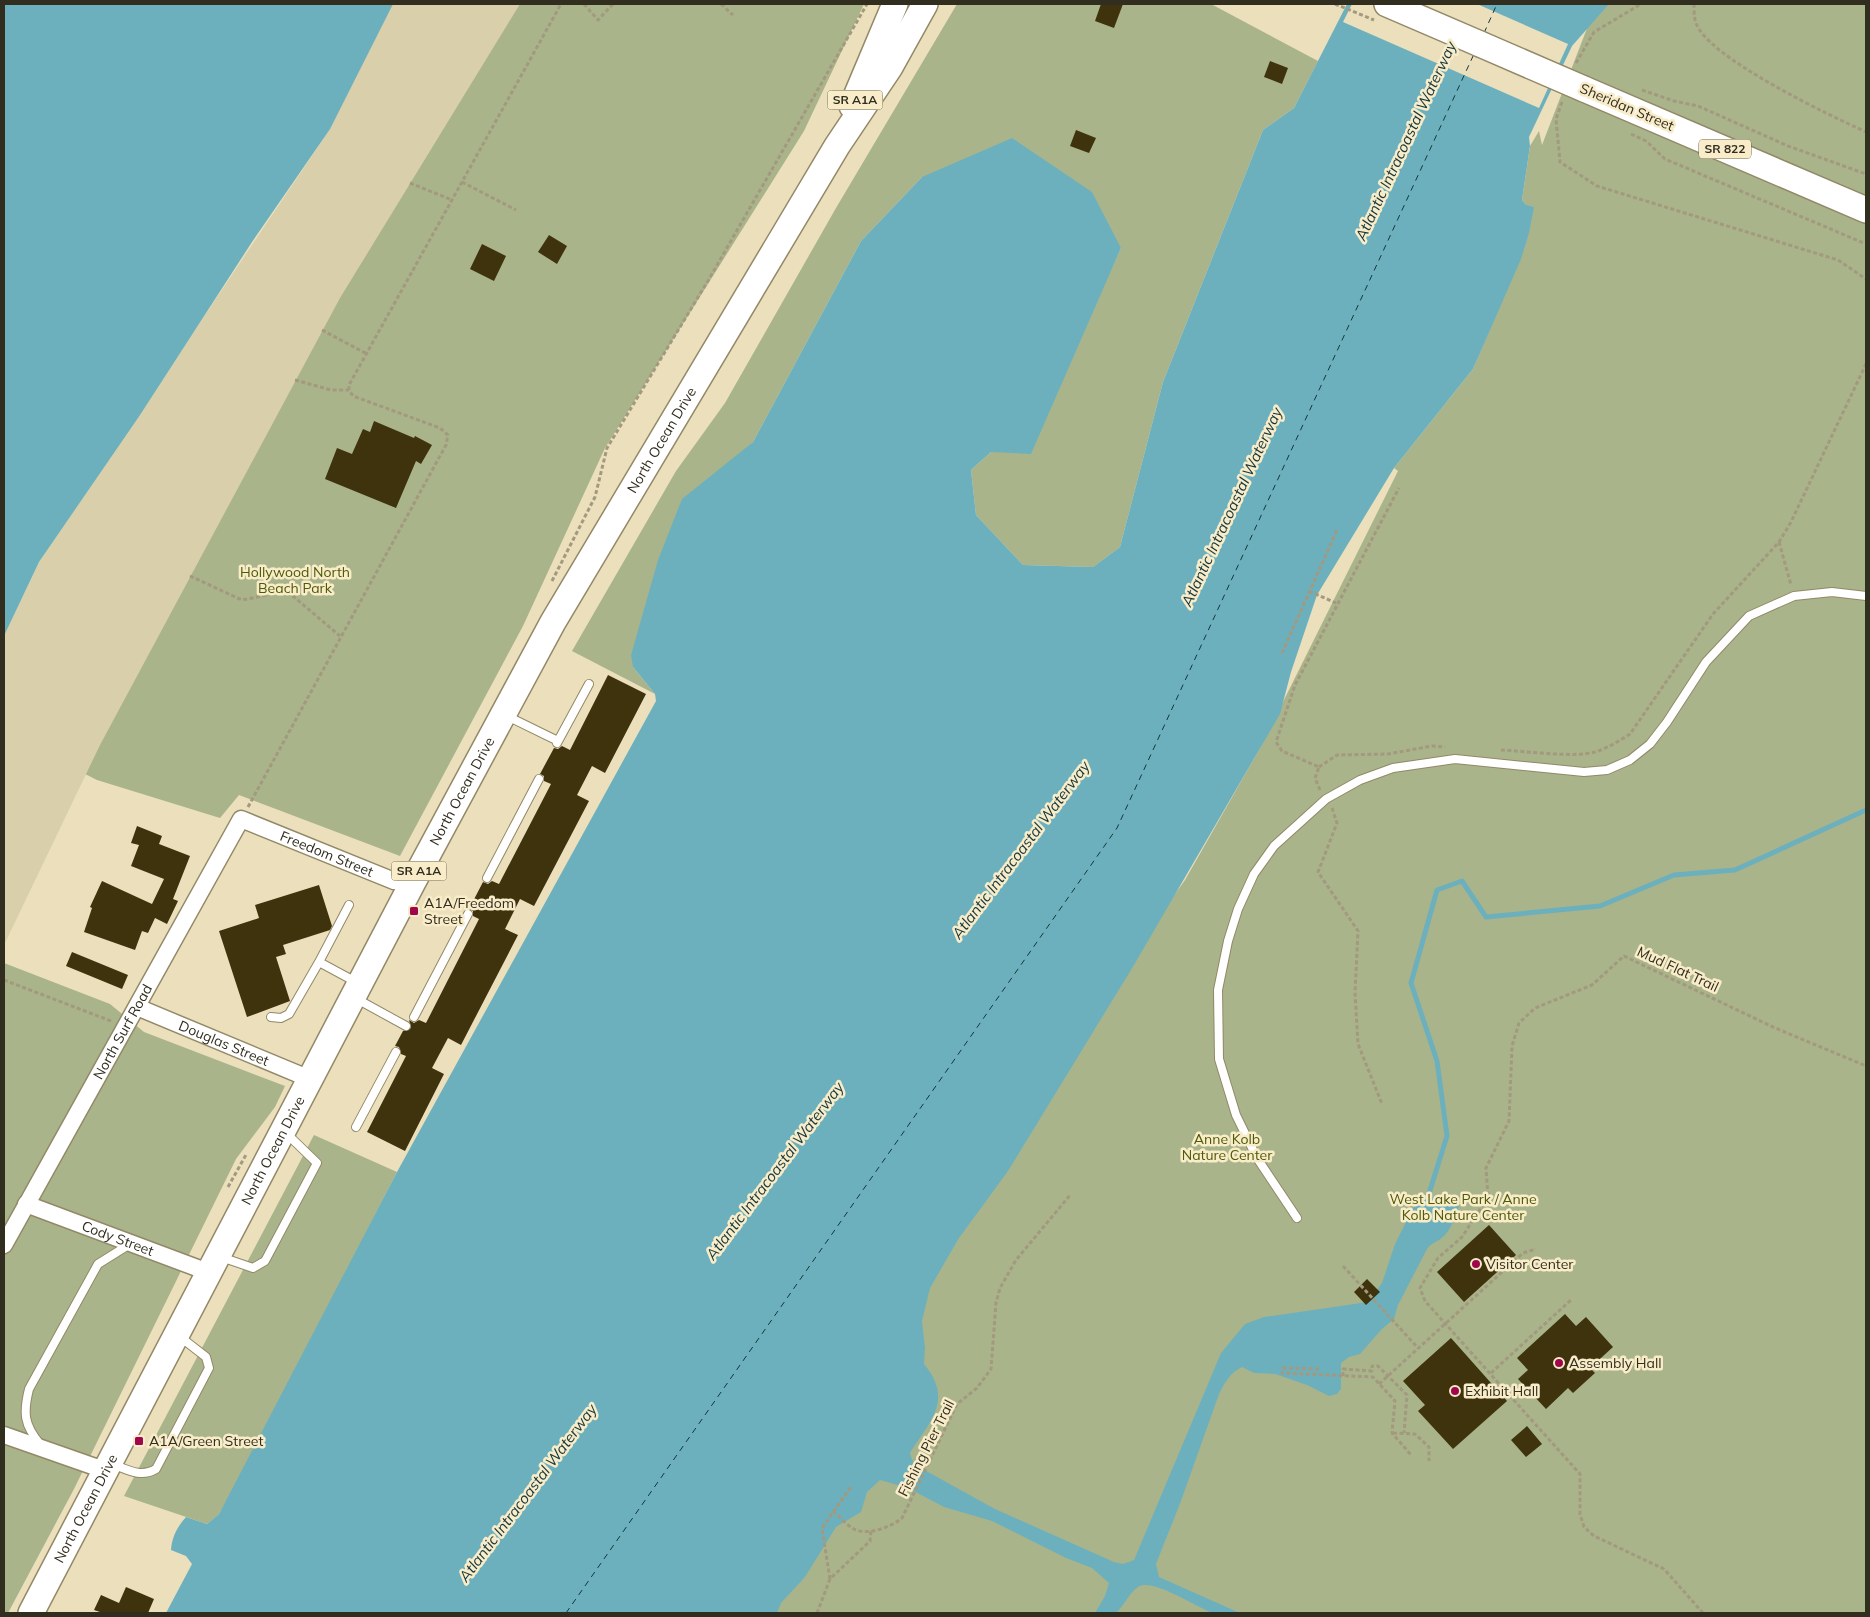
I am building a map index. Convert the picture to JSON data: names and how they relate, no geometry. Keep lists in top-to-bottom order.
{
  "streets": {
    "main road": [
      "SR A1A",
      "Sheridan Street",
      "SR 822",
      "North Ocean Drive"
    ],
    "street": [
      "Freedom Street",
      "North Surf Road",
      "Douglas Street",
      "Cody Street"
    ],
    "path": ["Mud Flat Trail", "Fishing Pier Trail"]
  },
  "crossings": [
    ["North Ocean Drive", "Freedom Street"],
    ["North Ocean Drive", "Douglas Street"],
    ["North Ocean Drive", "Cody Street"],
    ["Freedom Street", "North Surf Road"],
    ["North Surf Road", "Douglas Street"],
    ["North Surf Road", "Cody Street"]
  ],
  "water": ["Atlantic Intracoastal Waterway"],
  "parks": ["Hollywood North Beach Park", "Anne Kolb Nature Center", "West Lake Park / Anne Kolb Nature Center"],
  "places": {
    "transit": ["A1A/Freedom Street", "A1A/Green Street"],
    "other": ["Visitor Center", "Assembly Hall", "Exhibit Hall"]
  }
}
